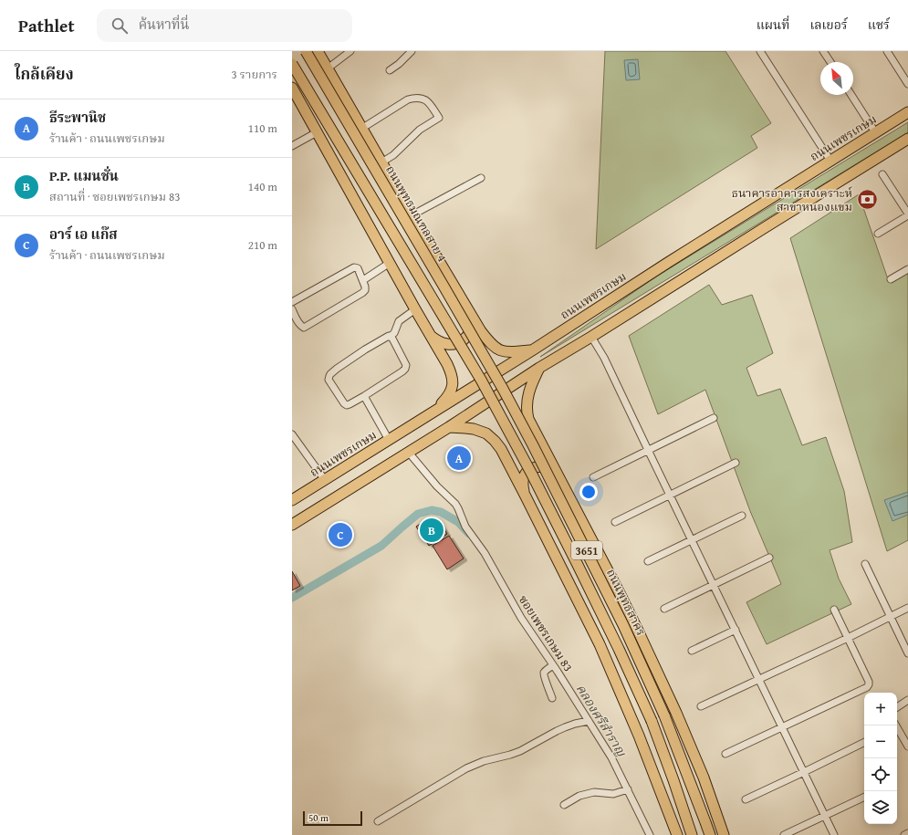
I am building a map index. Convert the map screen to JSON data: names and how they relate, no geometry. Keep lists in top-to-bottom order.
{
  "streets": {
    "main road": [
      "ถนนเพชรเกษม",
      "ถนนพุทธมณฑลสาย 4",
      "3651",
      "ถนนพุทธสาคร"
    ],
    "street": ["ซอยเพชรเกษม 83"]
  },
  "crossings": [
    ["ถนนเพชรเกษม", "ถนนพุทธมณฑลสาย 4"],
    ["ถนนพุทธมณฑลสาย 4", "ถนนพุทธสาคร"]
  ],
  "water": ["คลองศรีสำราญ"],
  "places": {
    "bank": ["ธนาคารอาคารสงเคราะห์ สาขาหนองแขม"]
  },
  "scale_bar": "50 m",
  "north": "top left",
  "page": {
    "header": "Pathlet",
    "search": "ค้นหาที่นี่",
    "nav": ["แผนที่", "เลเยอร์", "แชร์"],
    "heading": ["ใกล้เคียง", "3 รายการ"],
    "list": [
      {
        "mark": "A",
        "name": "ธีระพานิช",
        "note": "ร้านค้า · ถนนเพชรเกษม",
        "value": "110 m"
      },
      {
        "mark": "B",
        "name": "P.P. แมนชั่น",
        "note": "สถานที่ · ซอยเพชรเกษม 83",
        "value": "140 m"
      },
      {
        "mark": "C",
        "name": "อาร์ เอ แก๊ส",
        "note": "ร้านค้า · ถนนเพชรเกษม",
        "value": "210 m"
      }
    ],
    "pins": ["A", "B", "C"],
    "map_buttons": ["+", "−"],
    "scale": "50 m"
  }
}
